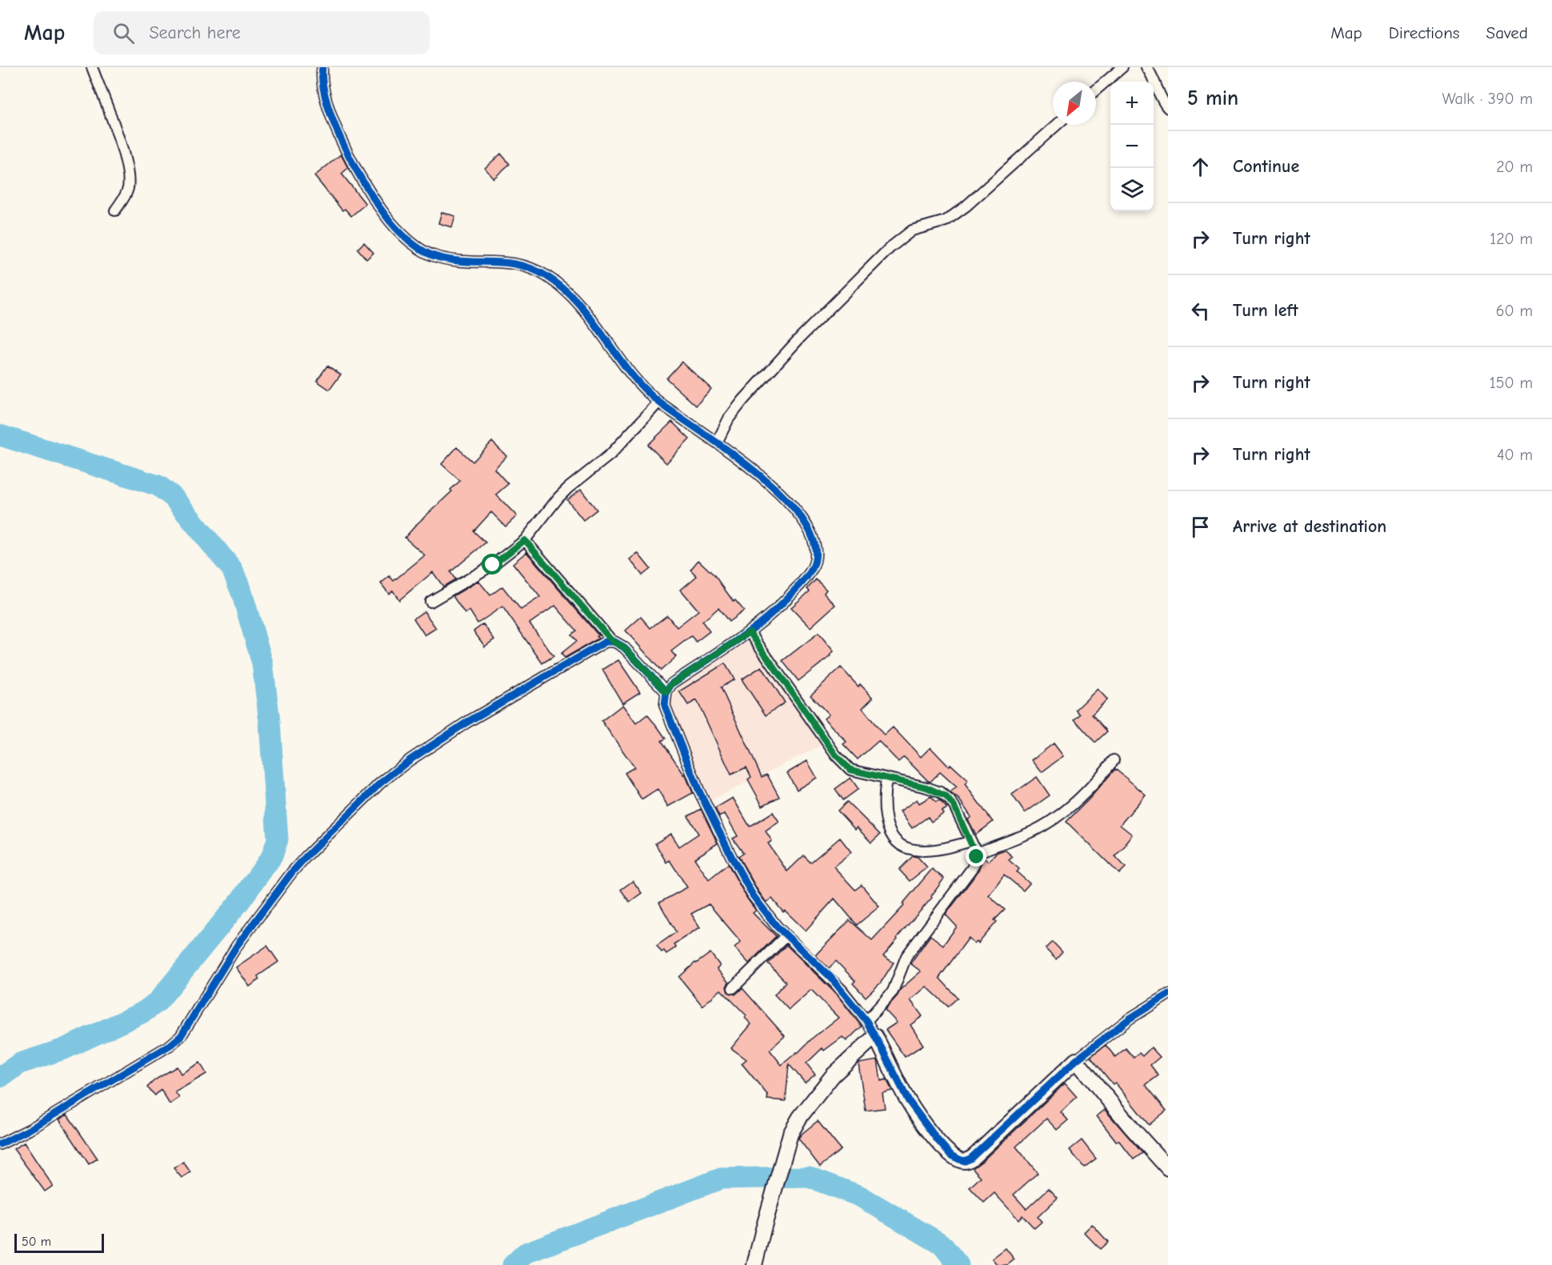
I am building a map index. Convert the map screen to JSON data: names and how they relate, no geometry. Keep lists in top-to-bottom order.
{
  "scale_bar": "50 m",
  "north": "bottom left",
  "page": {
    "header": "Map",
    "search": "Search here",
    "nav": ["Map", "Directions", "Saved"],
    "heading": ["5 min", "Walk · 390 m"],
    "map_buttons": ["+", "−"],
    "list": [
      ["Continue", "20 m"],
      ["Turn right", "120 m"],
      ["Turn left", "60 m"],
      ["Turn right", "150 m"],
      ["Turn right", "40 m"],
      "Arrive at destination"
    ],
    "scale": "50 m"
  }
}
